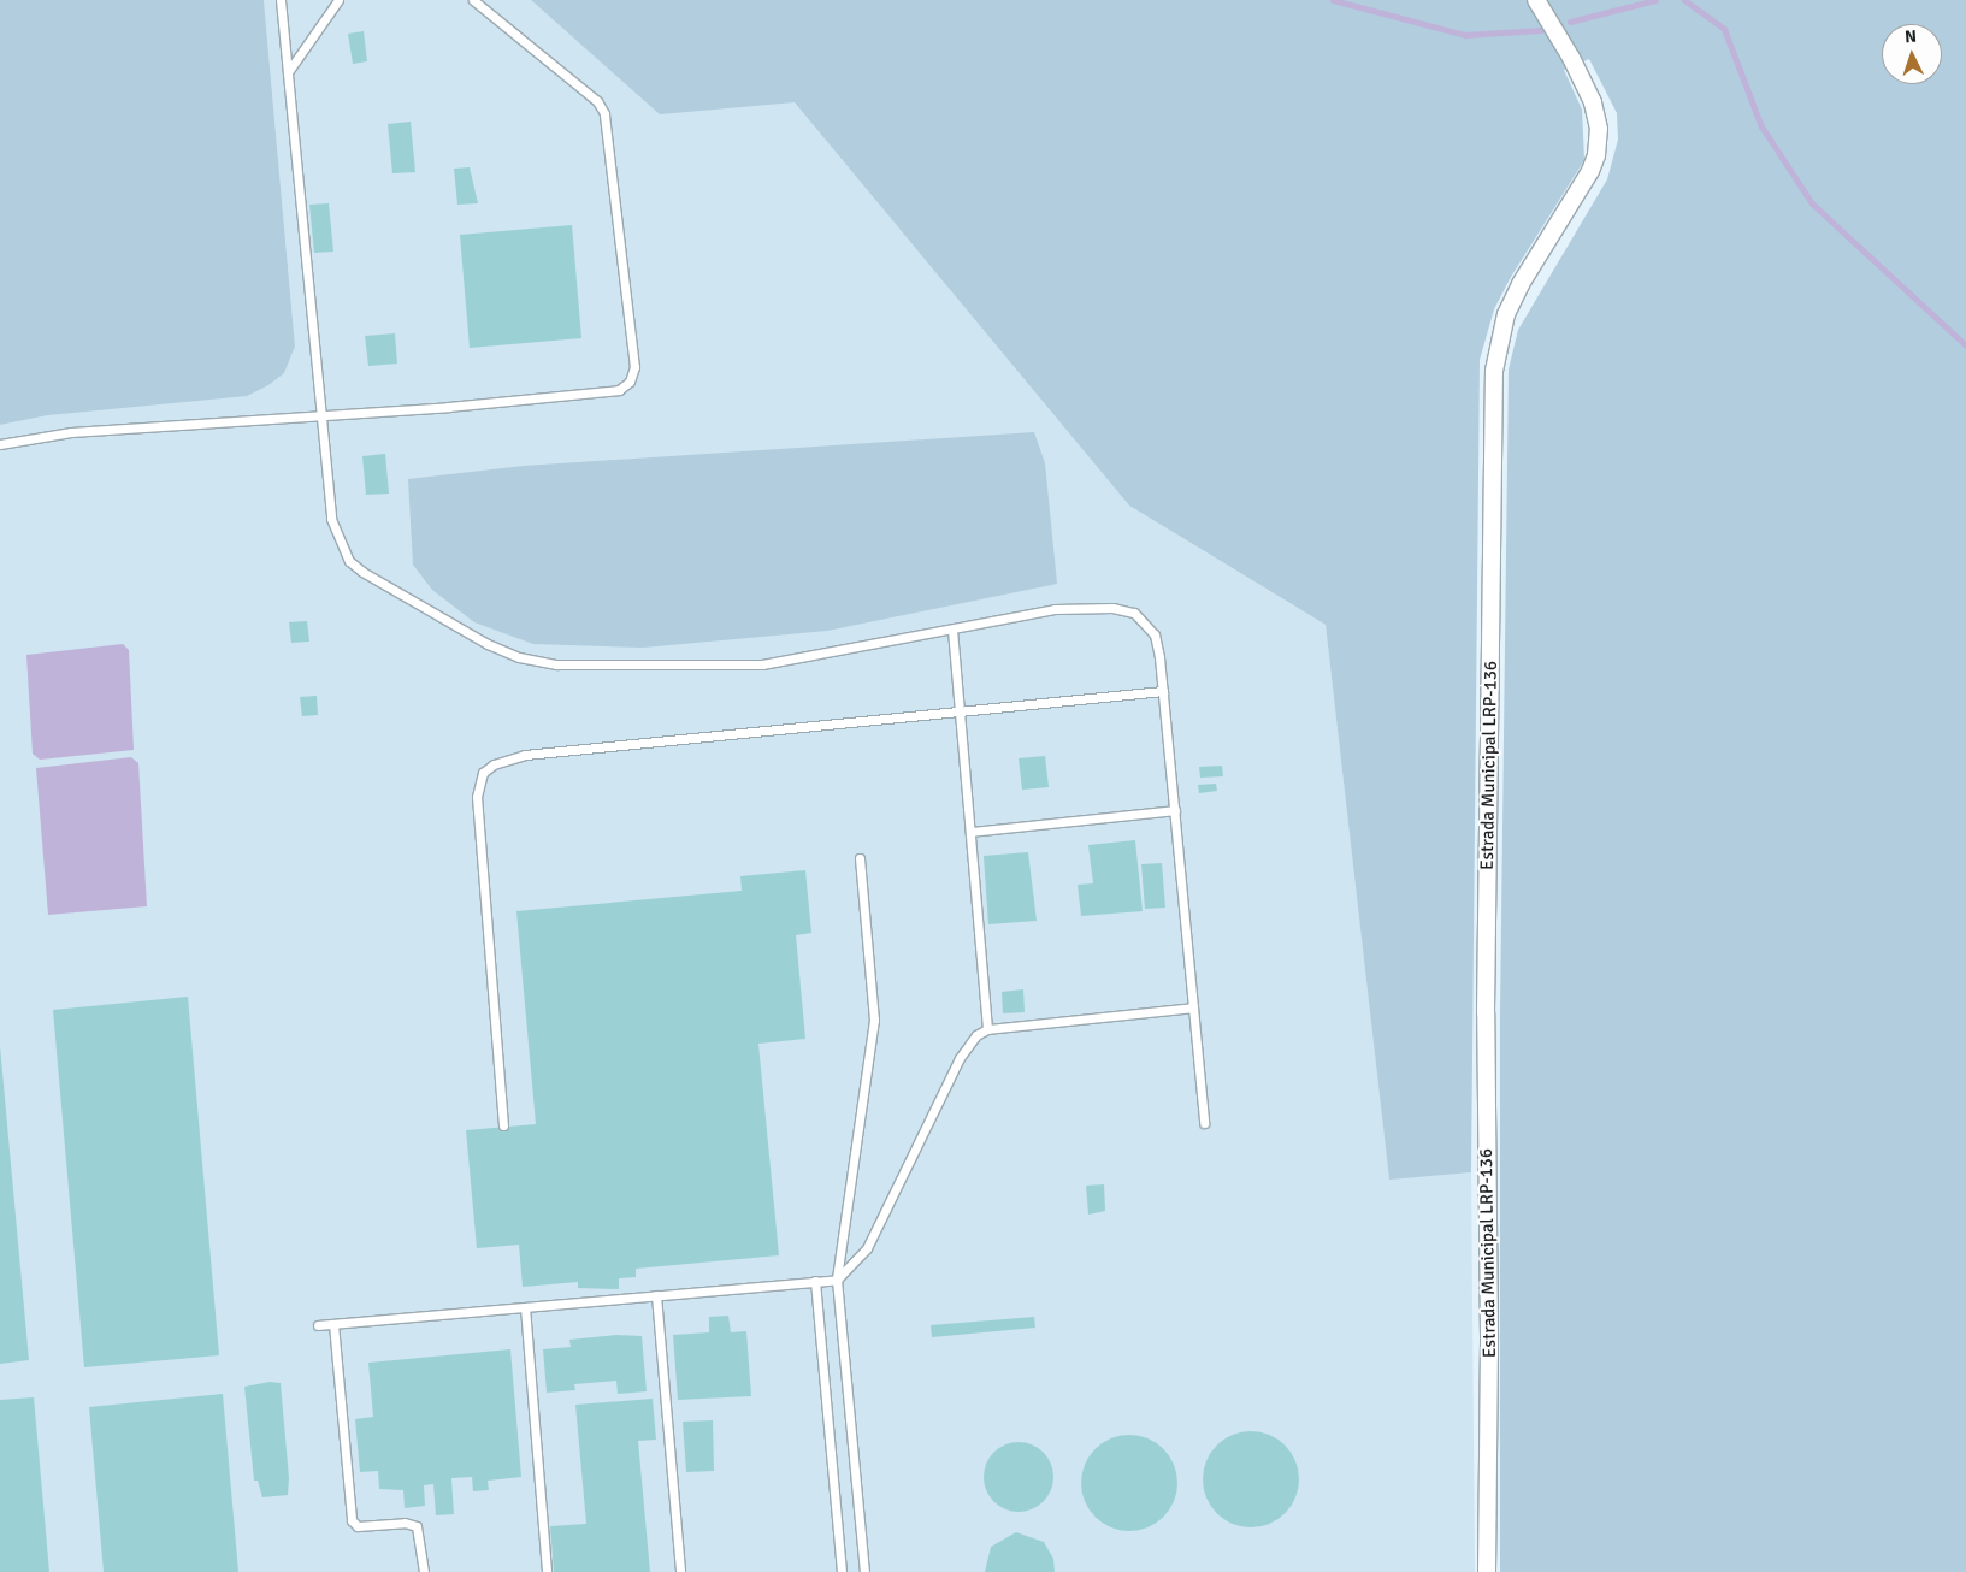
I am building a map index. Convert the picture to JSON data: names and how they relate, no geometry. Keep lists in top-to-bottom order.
{
  "streets": {
    "street": ["Estrada Municipal LRP-136"]
  },
  "north": "top"
}
